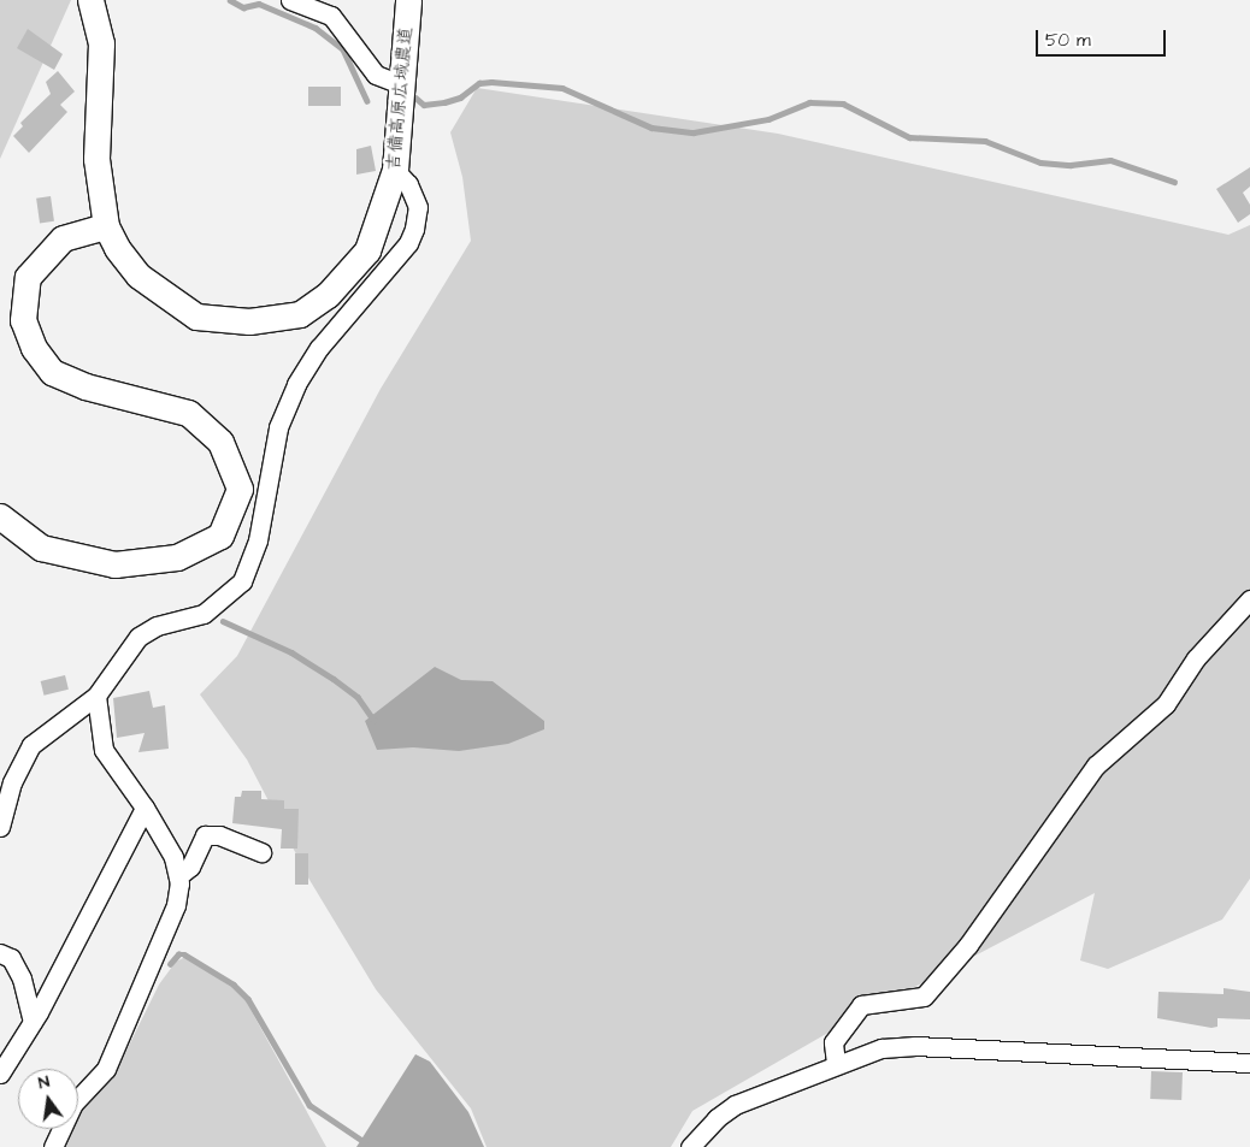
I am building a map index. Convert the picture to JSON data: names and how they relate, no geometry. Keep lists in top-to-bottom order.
{
  "streets": {
    "street": ["吉備高原広域農道"]
  },
  "scale_bar": "50 m",
  "north": "top"
}
